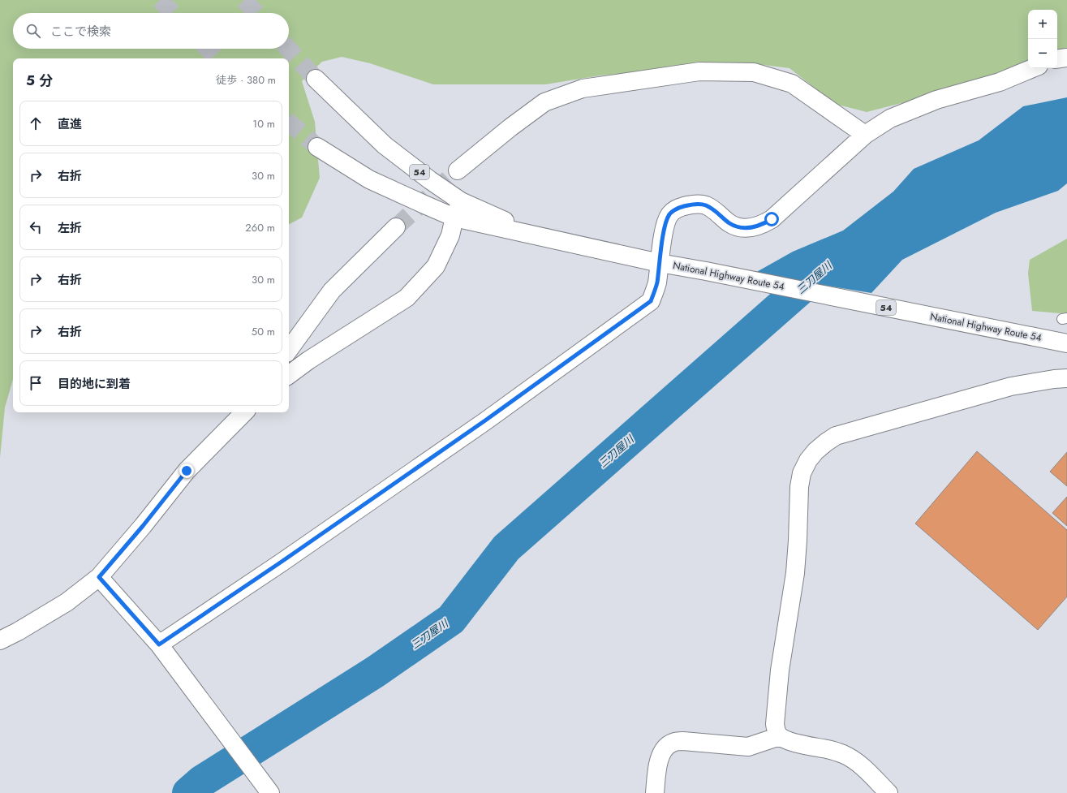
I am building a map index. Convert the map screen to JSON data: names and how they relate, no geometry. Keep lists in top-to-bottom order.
{
  "streets": {
    "main road": ["54", "National Highway Route 54"]
  },
  "water": ["三刀屋川"],
  "page": {
    "map_buttons": ["+", "−"],
    "search": "ここで検索",
    "heading": ["5 分", "徒歩 · 380 m"],
    "list": [
      ["直進", "10 m"],
      ["右折", "30 m"],
      ["左折", "260 m"],
      ["右折", "30 m"],
      ["右折", "50 m"],
      "目的地に到着"
    ]
  }
}
